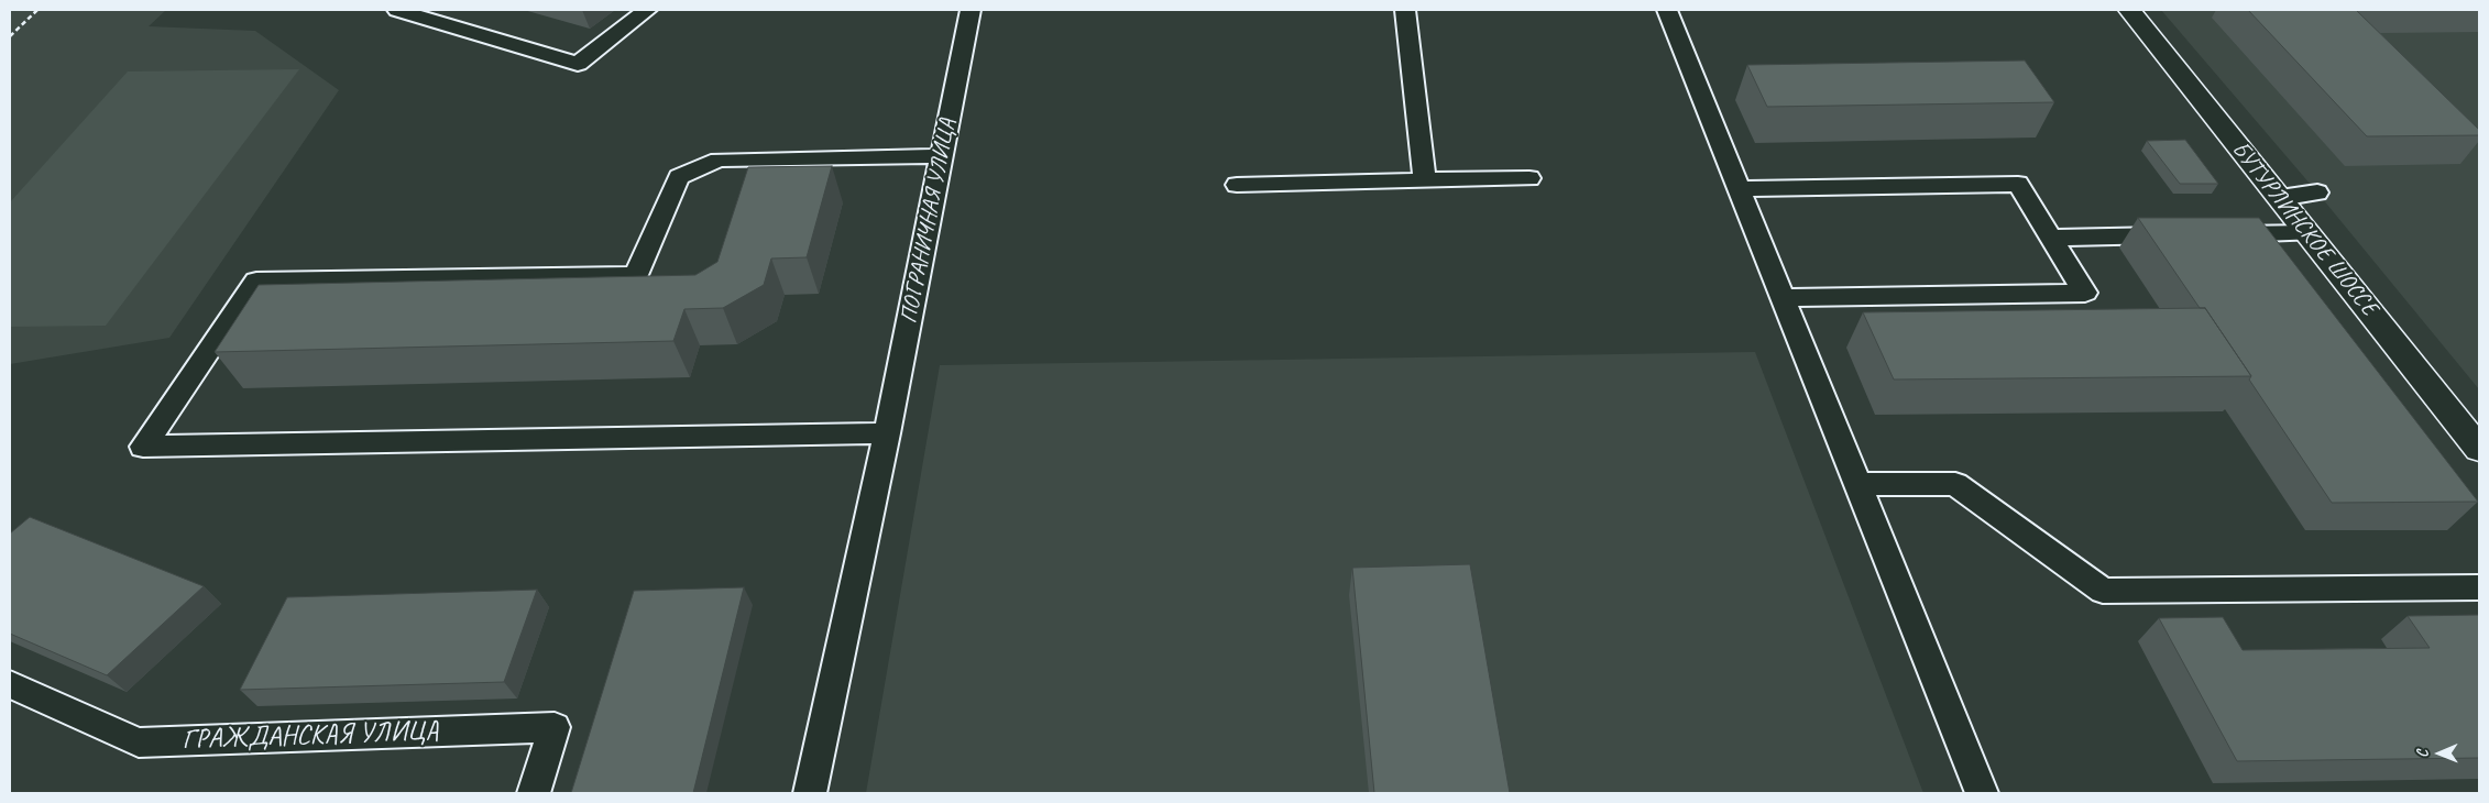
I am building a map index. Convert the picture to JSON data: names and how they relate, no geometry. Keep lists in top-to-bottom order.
{
  "streets": {
    "main road": ["БУТУРЛИНСКОЕ ШОССЕ"],
    "lane": ["ПОГРАНИЧНАЯ УЛИЦА", "ГРАЖДАНСКАЯ УЛИЦА"]
  },
  "north": "left"
}
